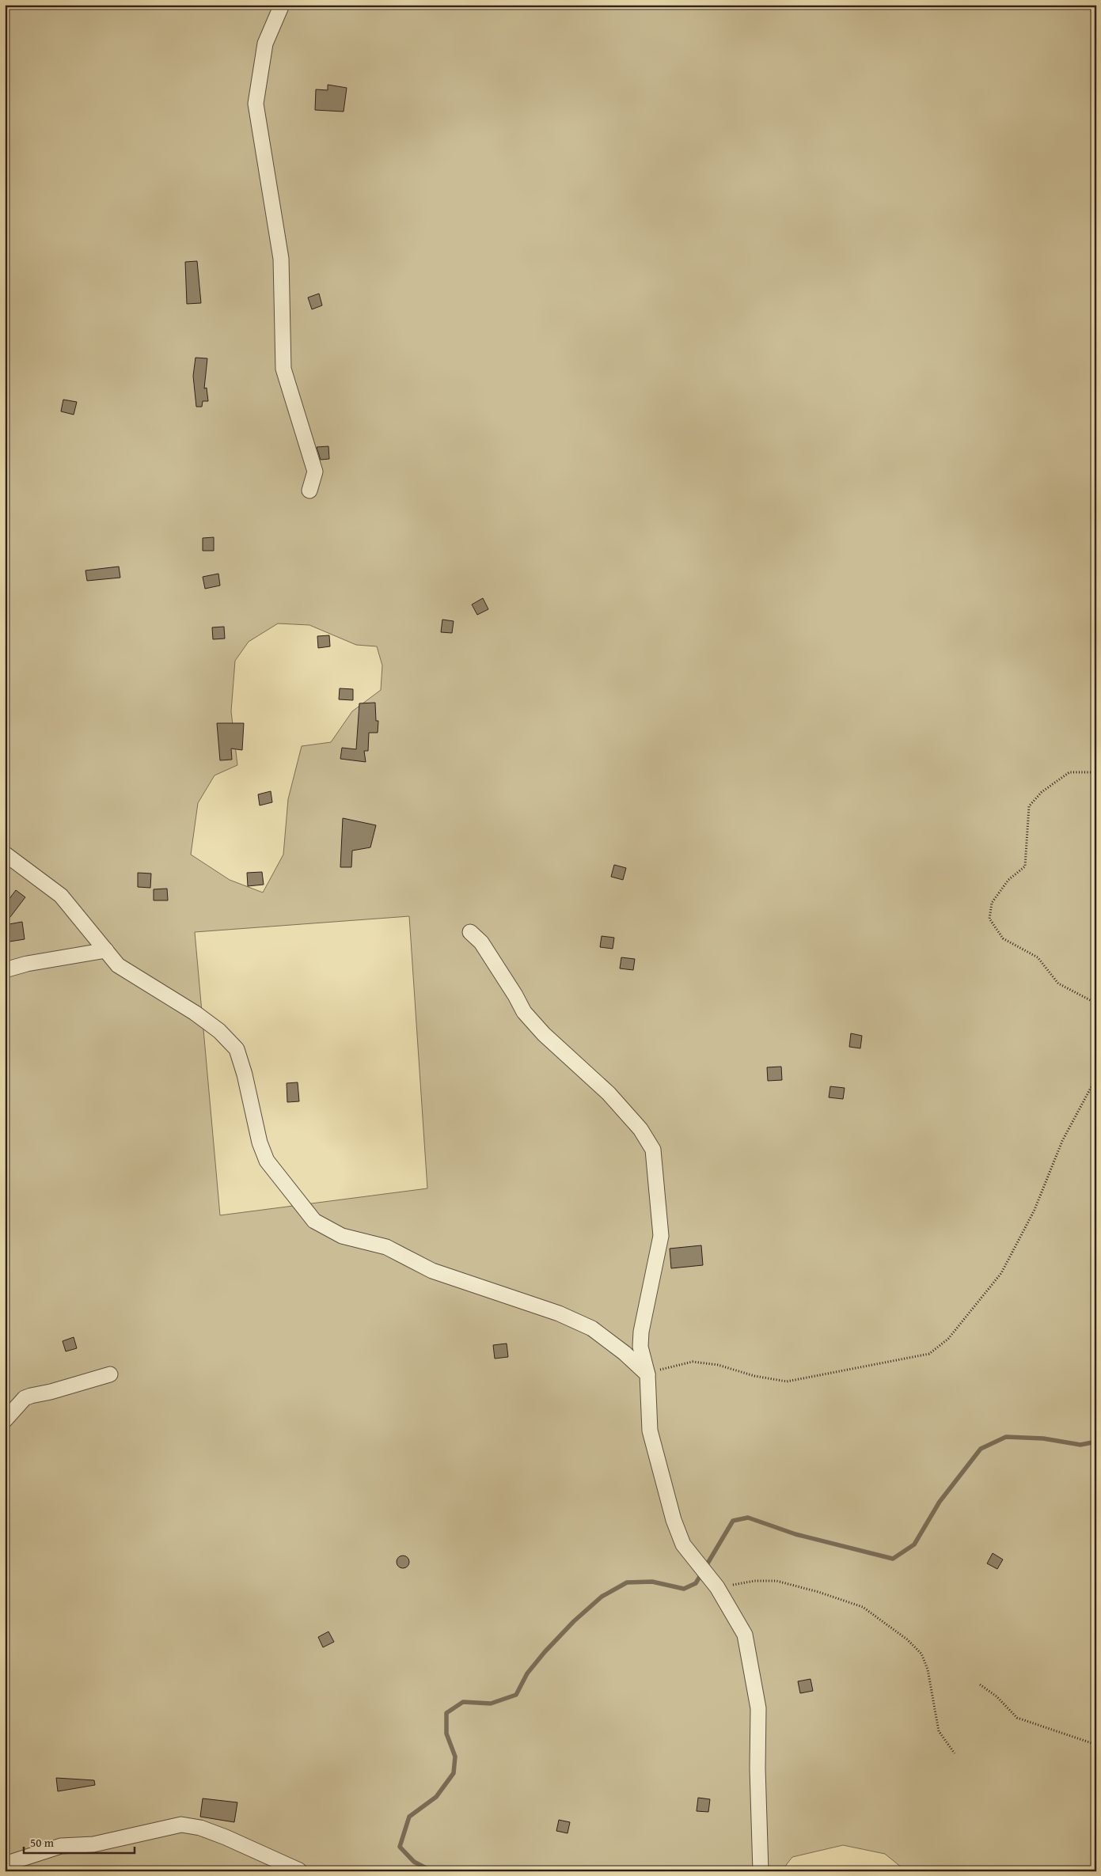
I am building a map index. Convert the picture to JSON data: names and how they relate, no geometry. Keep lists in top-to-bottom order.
{
  "scale_bar": "50 m"
}
